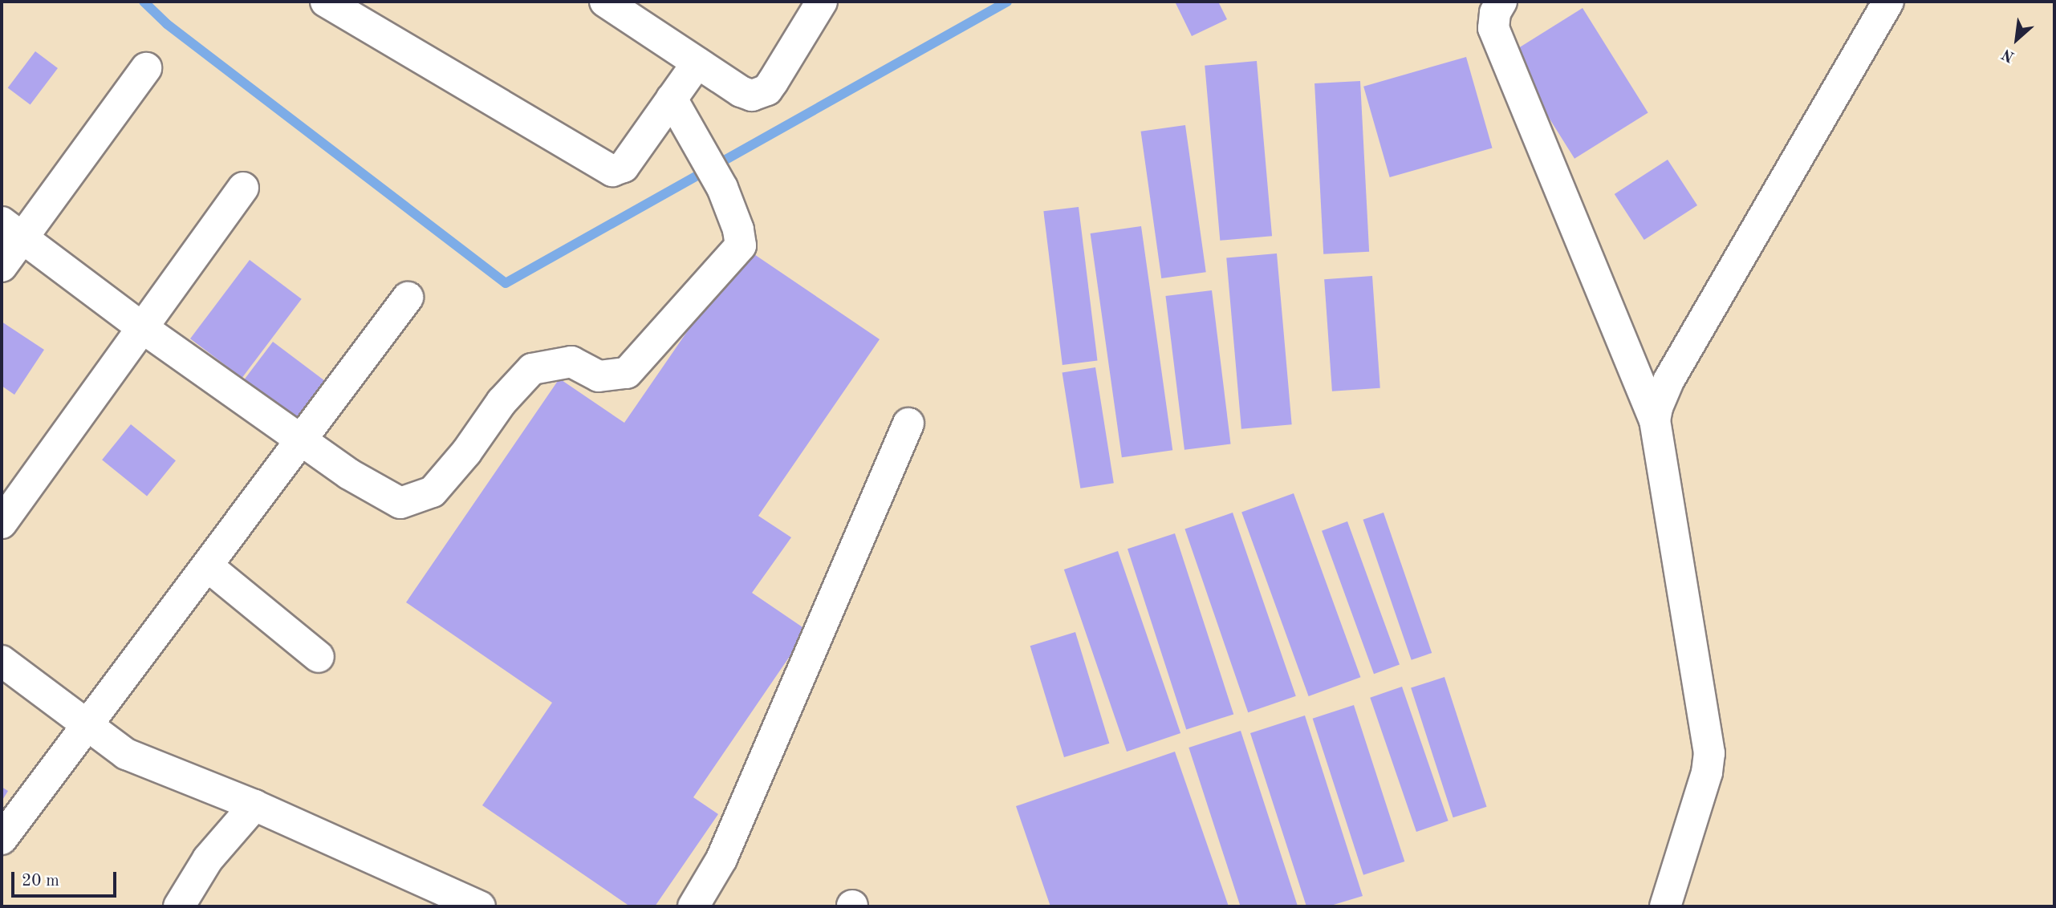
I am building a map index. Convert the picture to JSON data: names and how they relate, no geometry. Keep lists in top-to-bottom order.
{
  "scale_bar": "20 m",
  "north": "bottom left"
}
